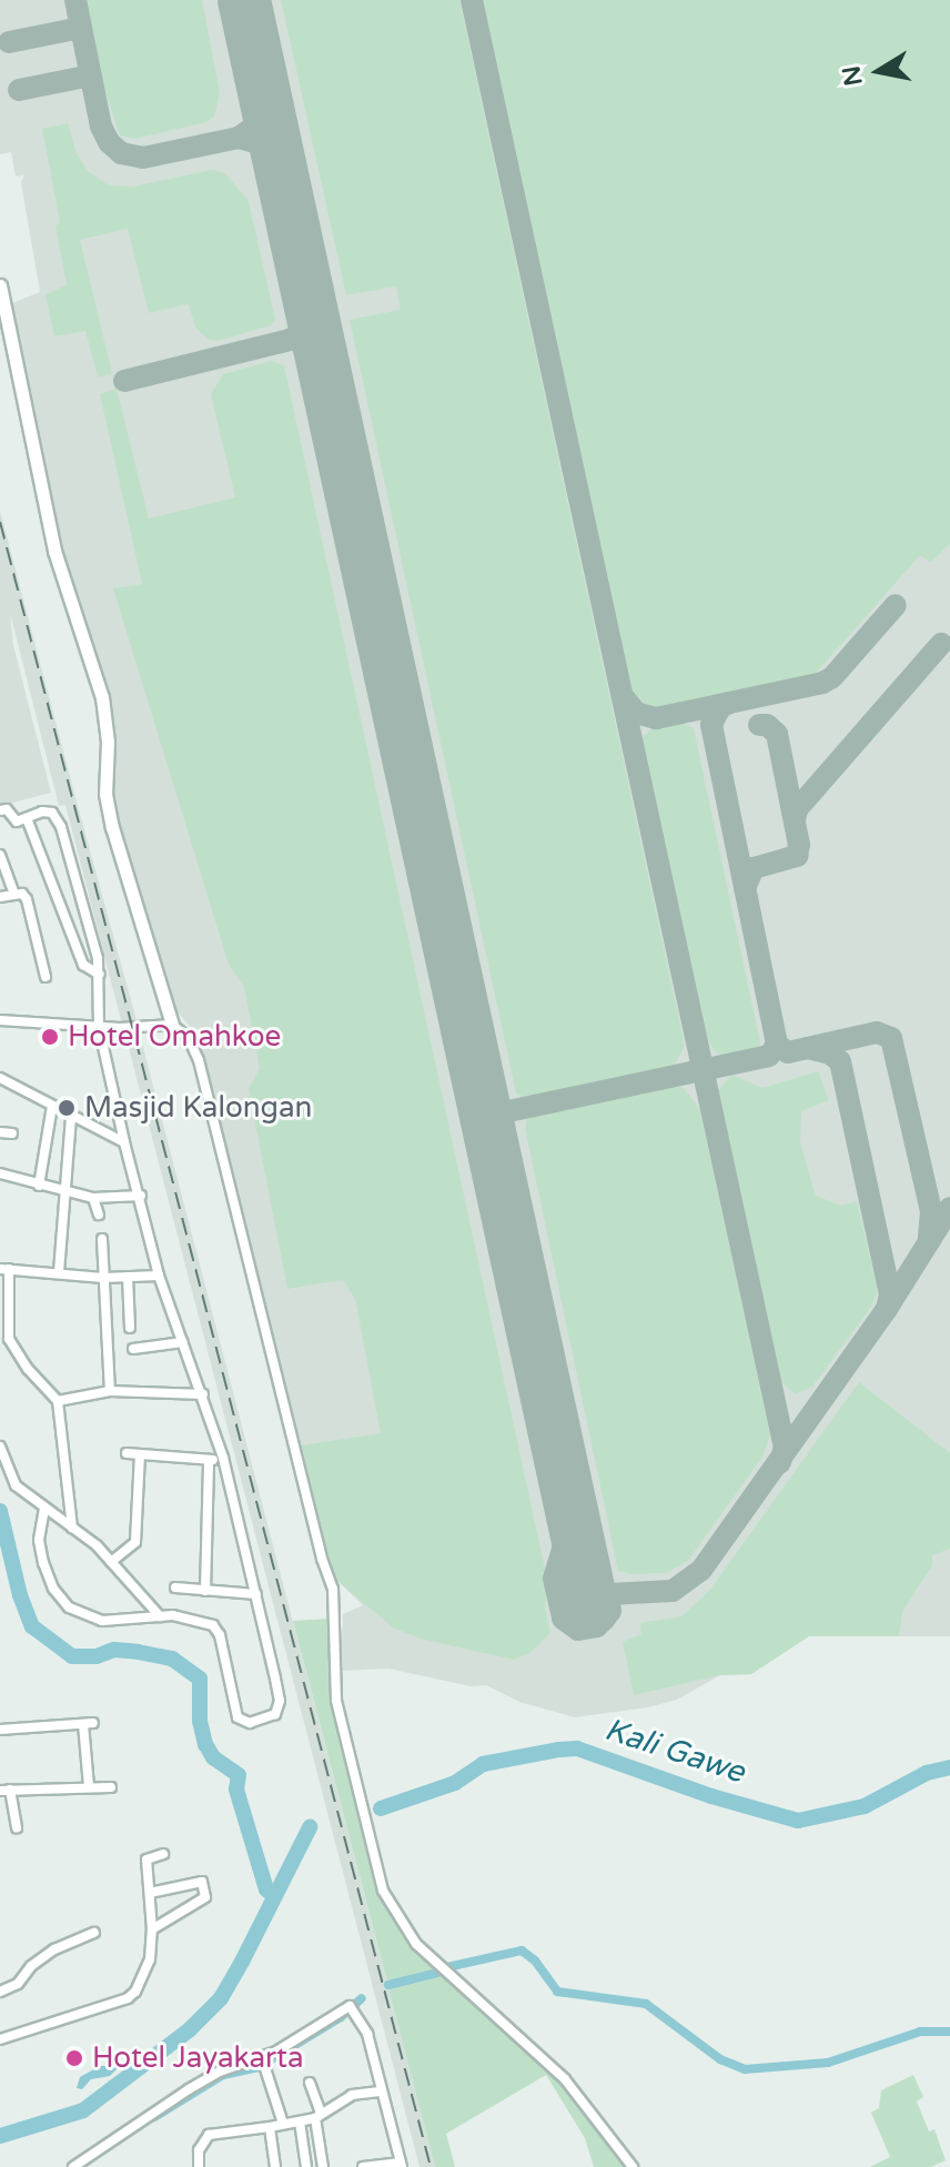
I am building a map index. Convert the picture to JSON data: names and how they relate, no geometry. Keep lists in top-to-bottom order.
{
  "water": ["Kali Gawe"],
  "places": ["Hotel Omahkoe", "Masjid Kalongan", "Hotel Jayakarta"],
  "north": "left"
}
